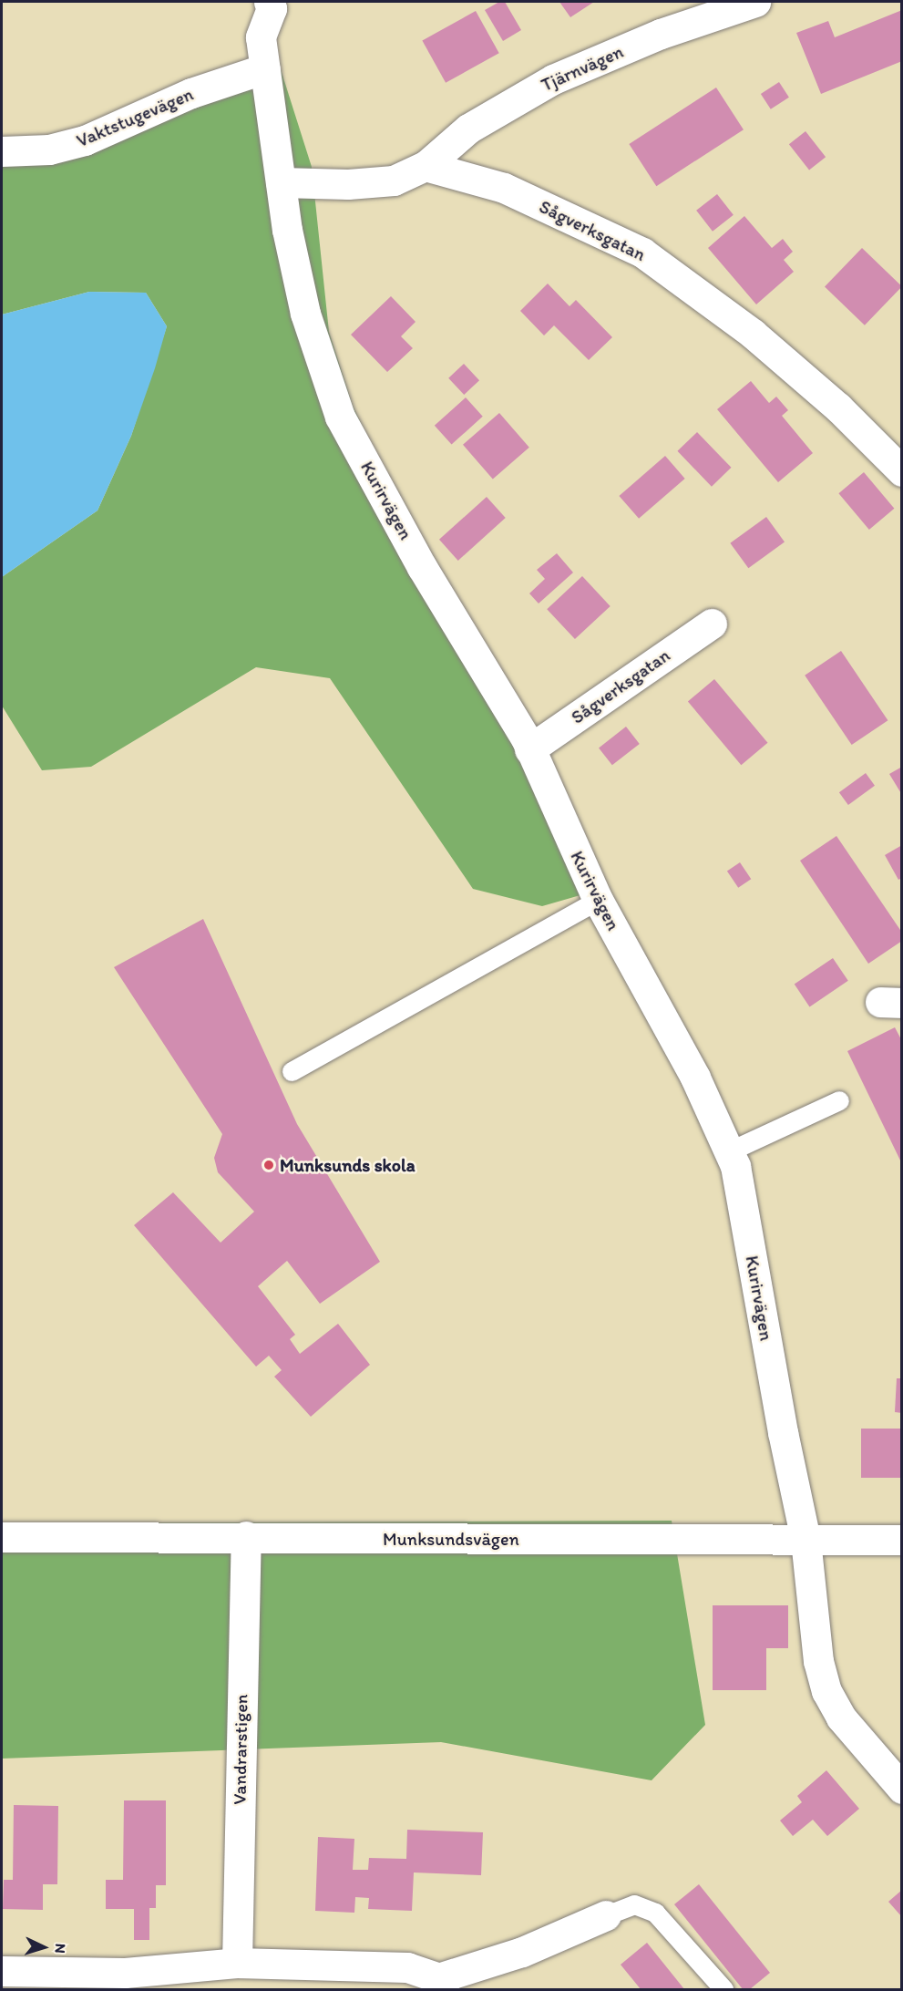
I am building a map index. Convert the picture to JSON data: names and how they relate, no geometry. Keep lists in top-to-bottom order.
{
  "streets": {
    "street": [
      "Tjärnvägen",
      "Vaktstugevägen",
      "Sågverksgatan",
      "Kurirvägen",
      "Munksundsvägen",
      "Vandrarstigen"
    ]
  },
  "crossings": [
    ["Tjärnvägen", "Sågverksgatan"],
    ["Vaktstugevägen", "Kurirvägen"],
    ["Sågverksgatan", "Kurirvägen"],
    ["Kurirvägen", "Munksundsvägen"],
    ["Munksundsvägen", "Vandrarstigen"]
  ],
  "places": ["Munksunds skola"],
  "north": "right"
}
